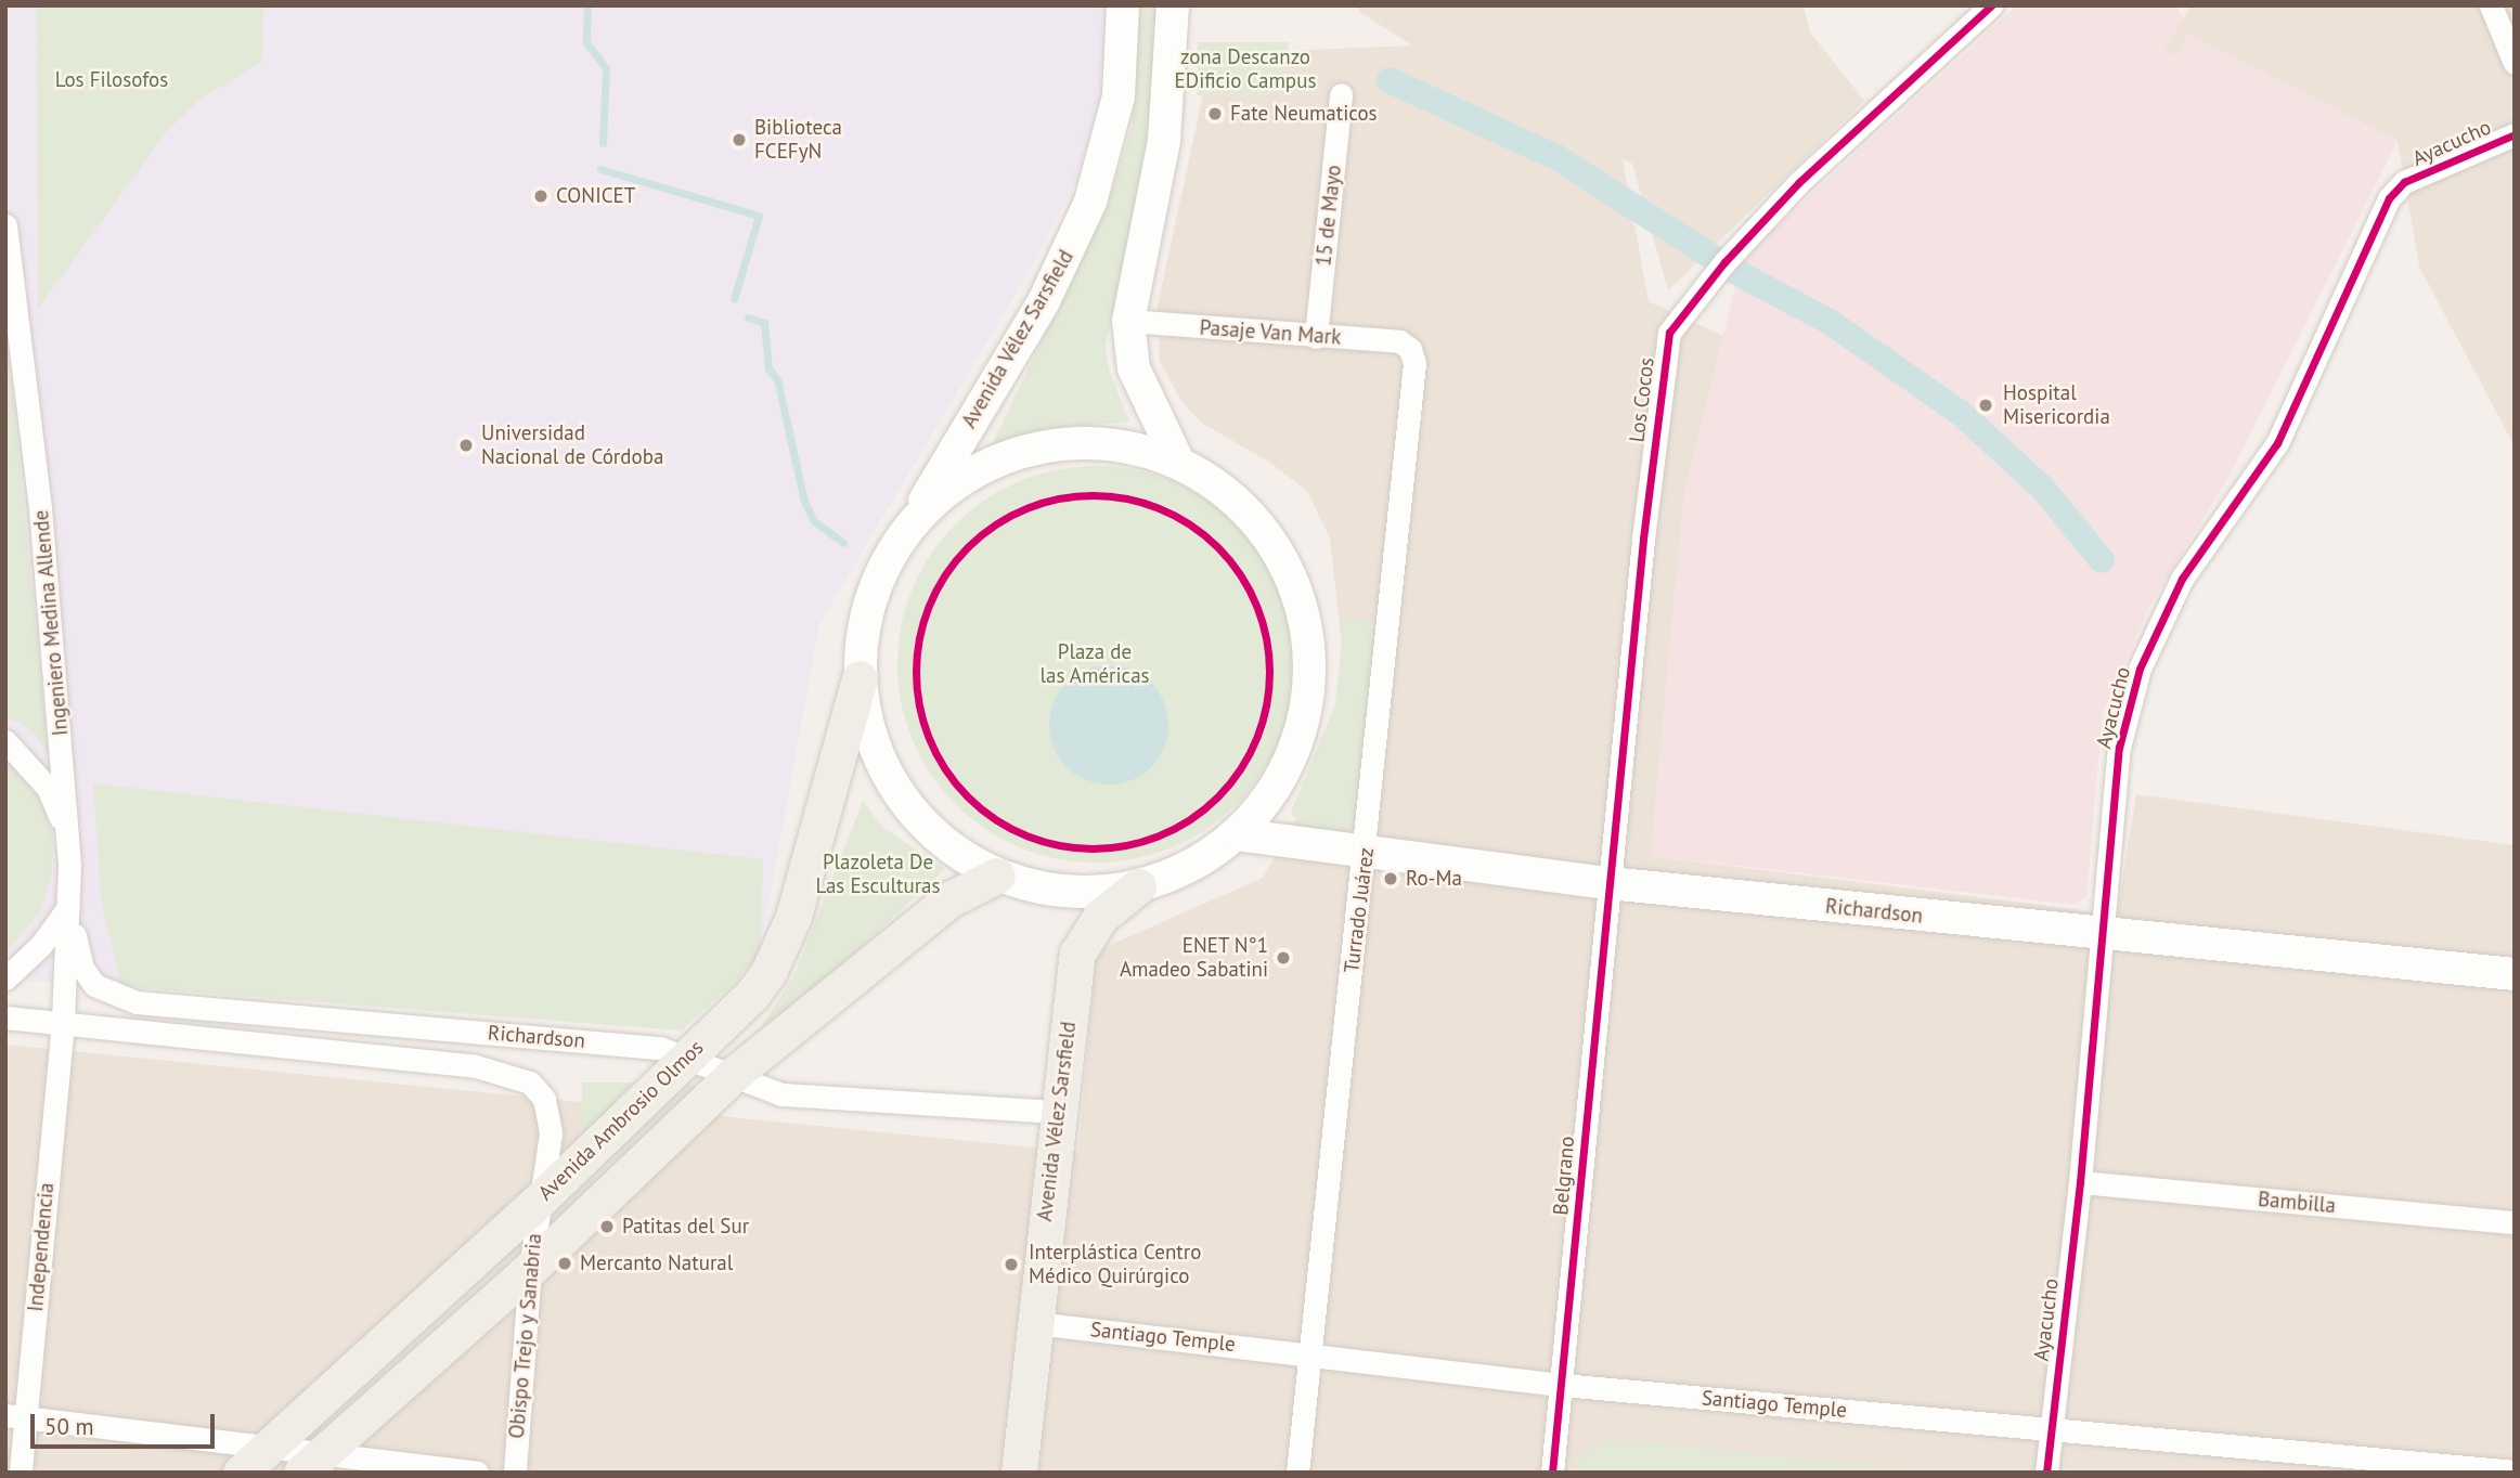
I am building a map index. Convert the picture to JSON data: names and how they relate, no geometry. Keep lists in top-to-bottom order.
{
  "streets": {
    "main road": ["Avenida Vélez Sarsfield", "Richardson", "Avenida Ambrosio Olmos"],
    "street": [
      "Ayacucho",
      "15 de Mayo",
      "Pasaje Van Mark",
      "Los Cocos",
      "Ingeniero Medina Allende",
      "Turrado Juárez",
      "Belgrano",
      "Bambilla",
      "Independencia",
      "Obispo Trejo y Sanabria",
      "Santiago Temple"
    ]
  },
  "crossings": [
    ["Ayacucho", "Richardson"],
    ["Ayacucho", "Bambilla"],
    ["Ayacucho", "Santiago Temple"],
    ["15 de Mayo", "Pasaje Van Mark"],
    ["Pasaje Van Mark", "Turrado Juárez"],
    ["Avenida Vélez Sarsfield", "Richardson"],
    ["Avenida Vélez Sarsfield", "Santiago Temple"],
    ["Los Cocos", "Richardson"],
    ["Los Cocos", "Belgrano"],
    ["Ingeniero Medina Allende", "Richardson"],
    ["Ingeniero Medina Allende", "Independencia"],
    ["Turrado Juárez", "Richardson"],
    ["Turrado Juárez", "Santiago Temple"],
    ["Richardson", "Avenida Ambrosio Olmos"],
    ["Richardson", "Belgrano"],
    ["Richardson", "Independencia"],
    ["Richardson", "Obispo Trejo y Sanabria"],
    ["Avenida Ambrosio Olmos", "Obispo Trejo y Sanabria"],
    ["Belgrano", "Santiago Temple"]
  ],
  "parks": [
    "zona Descanzo EDificio Campus",
    "Los Filosofos",
    "Plaza de las Américas",
    "Plazoleta De Las Esculturas"
  ],
  "places": [
    "Fate Neumaticos",
    "Biblioteca FCEFyN",
    "CONICET",
    "Hospital Misericordia",
    "Universidad Nacional de Córdoba",
    "Ro-Ma",
    "ENET N°1 Amadeo Sabatini",
    "Patitas del Sur",
    "Mercanto Natural",
    "Interplástica Centro Médico Quirúrgico"
  ],
  "scale_bar": "50 m"
}
